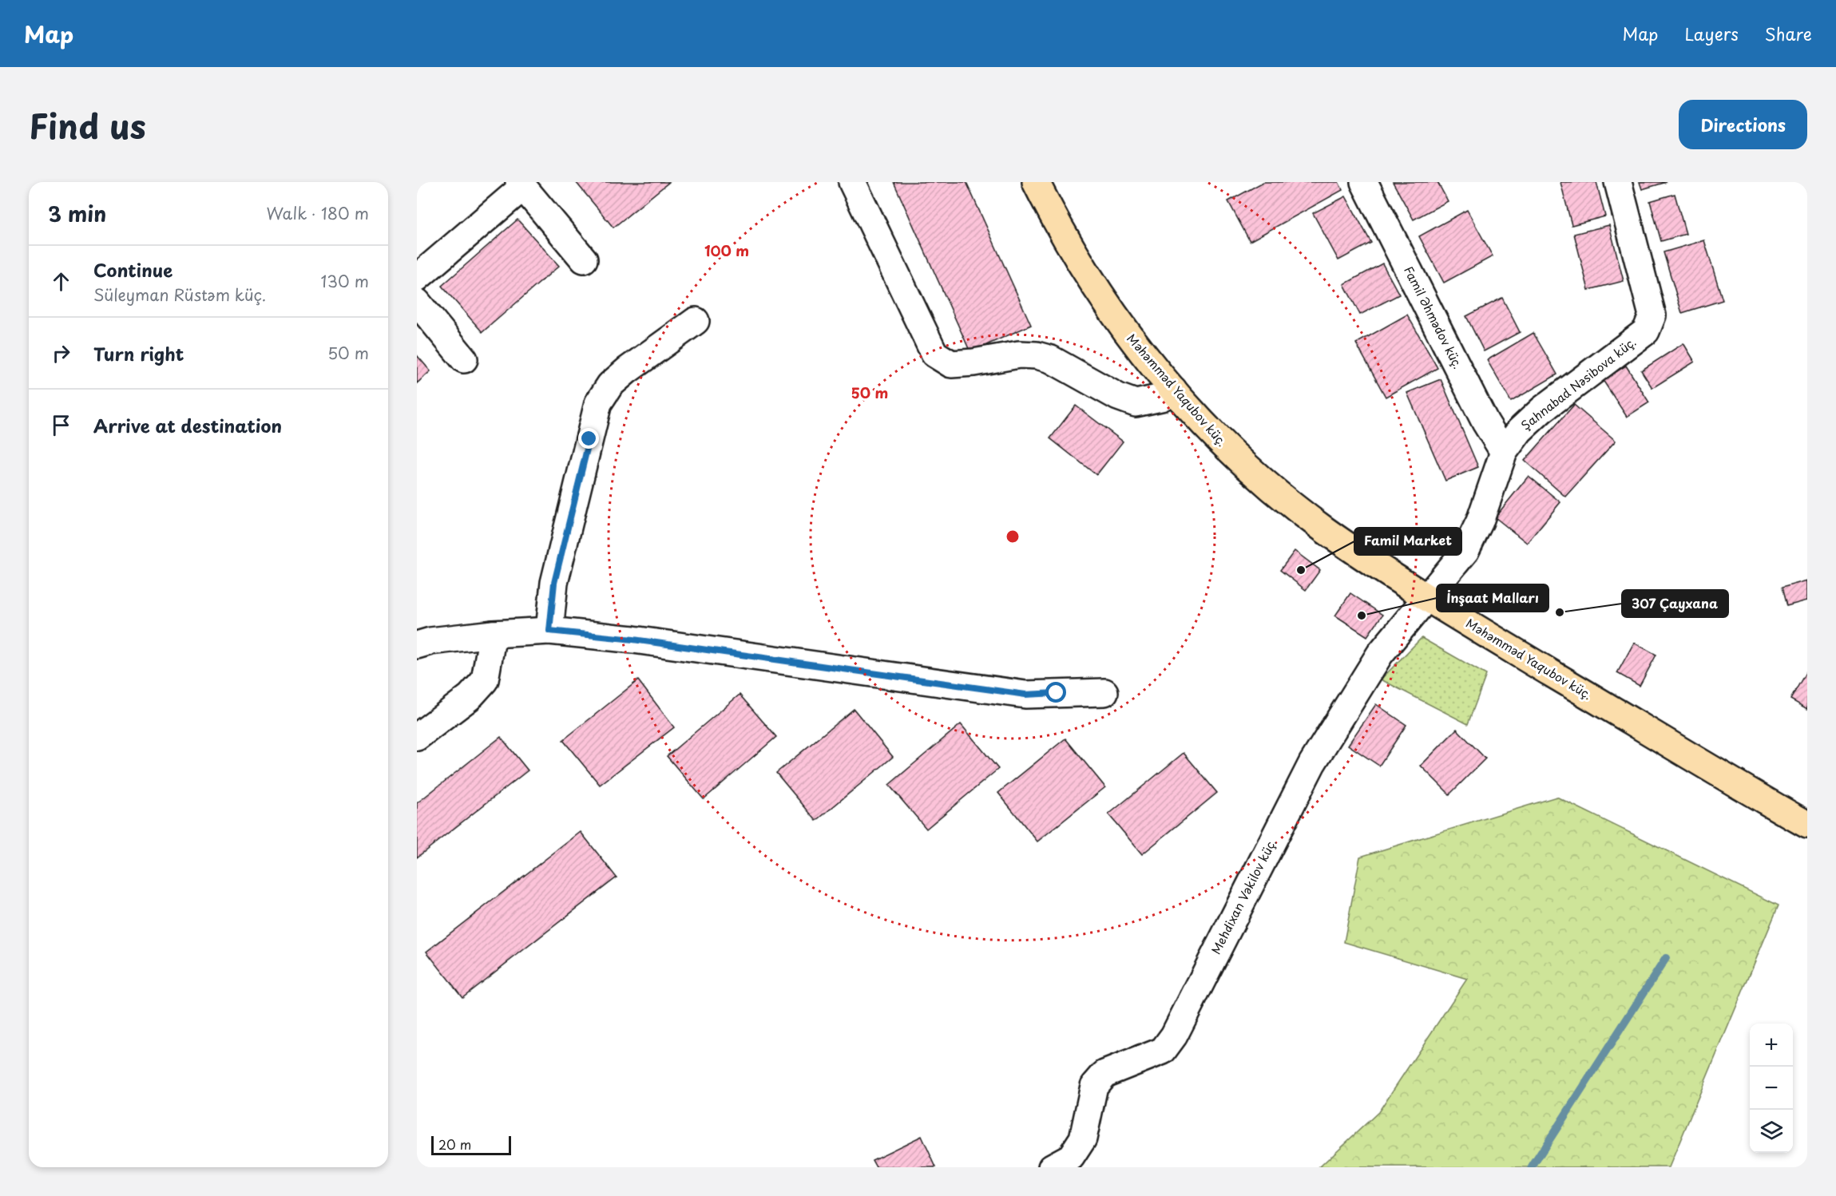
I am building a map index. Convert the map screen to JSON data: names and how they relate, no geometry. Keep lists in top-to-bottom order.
{
  "streets": {
    "main road": ["Məhəmməd Yaqubov küç."],
    "street": ["Famil Əhmədov küç.", "Şahnabad Nəsibova küç.", "Mehdixan Vəkilov küç."]
  },
  "crossings": [
    ["Famil Əhmədov küç.", "Şahnabad Nəsibova küç."],
    ["Şahnabad Nəsibova küç.", "Məhəmməd Yaqubov küç."],
    ["Şahnabad Nəsibova küç.", "Mehdixan Vəkilov küç."],
    ["Məhəmməd Yaqubov küç.", "Mehdixan Vəkilov küç."]
  ],
  "places": ["Famil Market", "307 Çayxana", "İnşaat Malları"],
  "scale_bar": "20 m",
  "page": {
    "header": "Map",
    "nav": ["Map", "Layers", "Share"],
    "title": "Find us",
    "buttons": "Directions",
    "heading": ["3 min", "Walk · 180 m"],
    "list": [
      ["Continue", "Süleyman Rüstəm küç.", "130 m"],
      ["Turn right", "50 m"],
      "Arrive at destination"
    ],
    "map_buttons": ["+", "−"],
    "scale": "20 m"
  },
  "rings": ["100 m", "50 m"]
}
